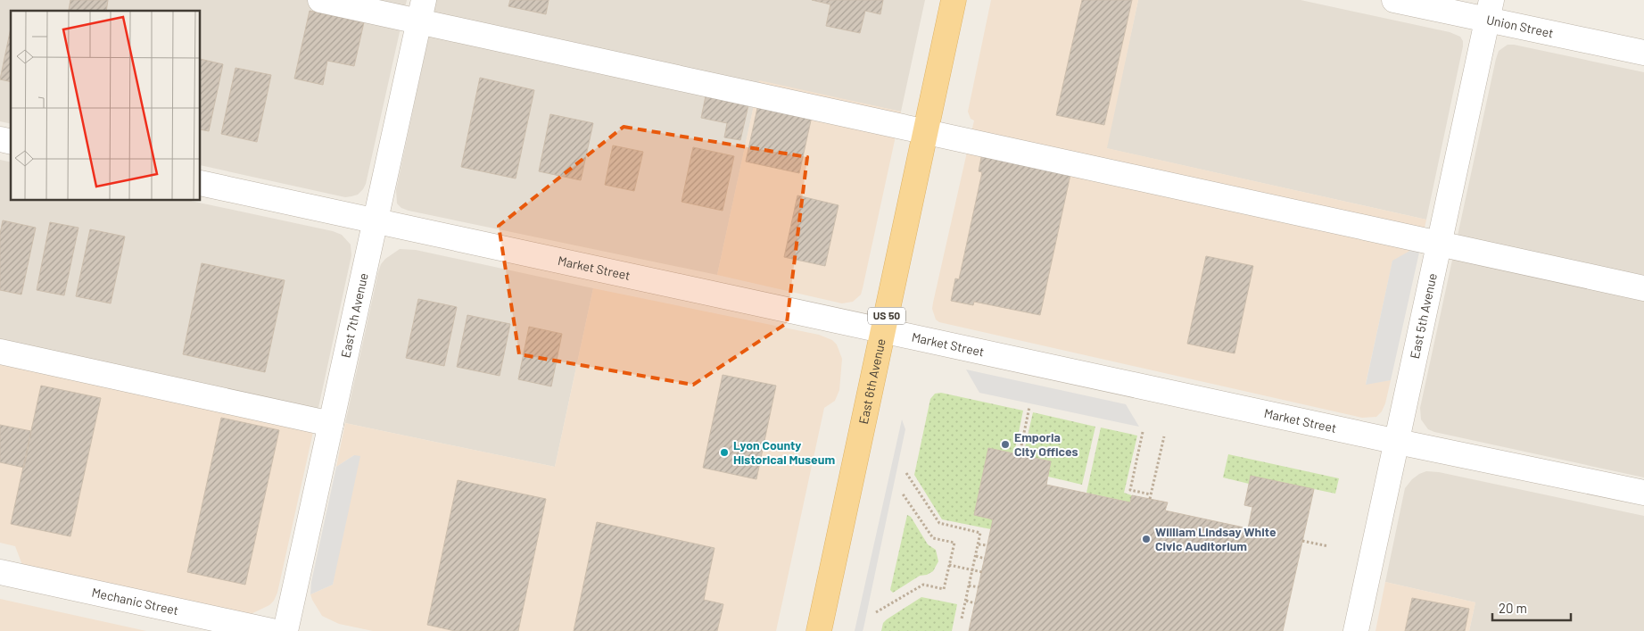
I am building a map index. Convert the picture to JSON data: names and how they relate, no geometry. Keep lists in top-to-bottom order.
{
  "streets": {
    "main road": ["US 50", "East 6th Avenue"],
    "street": [
      "Union Street",
      "Market Street",
      "East 7th Avenue",
      "East 5th Avenue",
      "Mechanic Street"
    ]
  },
  "crossings": [
    ["Union Street", "East 5th Avenue"],
    ["Market Street", "East 7th Avenue"],
    ["Market Street", "East 5th Avenue"],
    ["Market Street", "East 6th Avenue"]
  ],
  "places": ["Emporia City Offices", "Lyon County Historical Museum", "William Lindsay White Civic Auditorium"],
  "scale_bar": "20 m"
}
